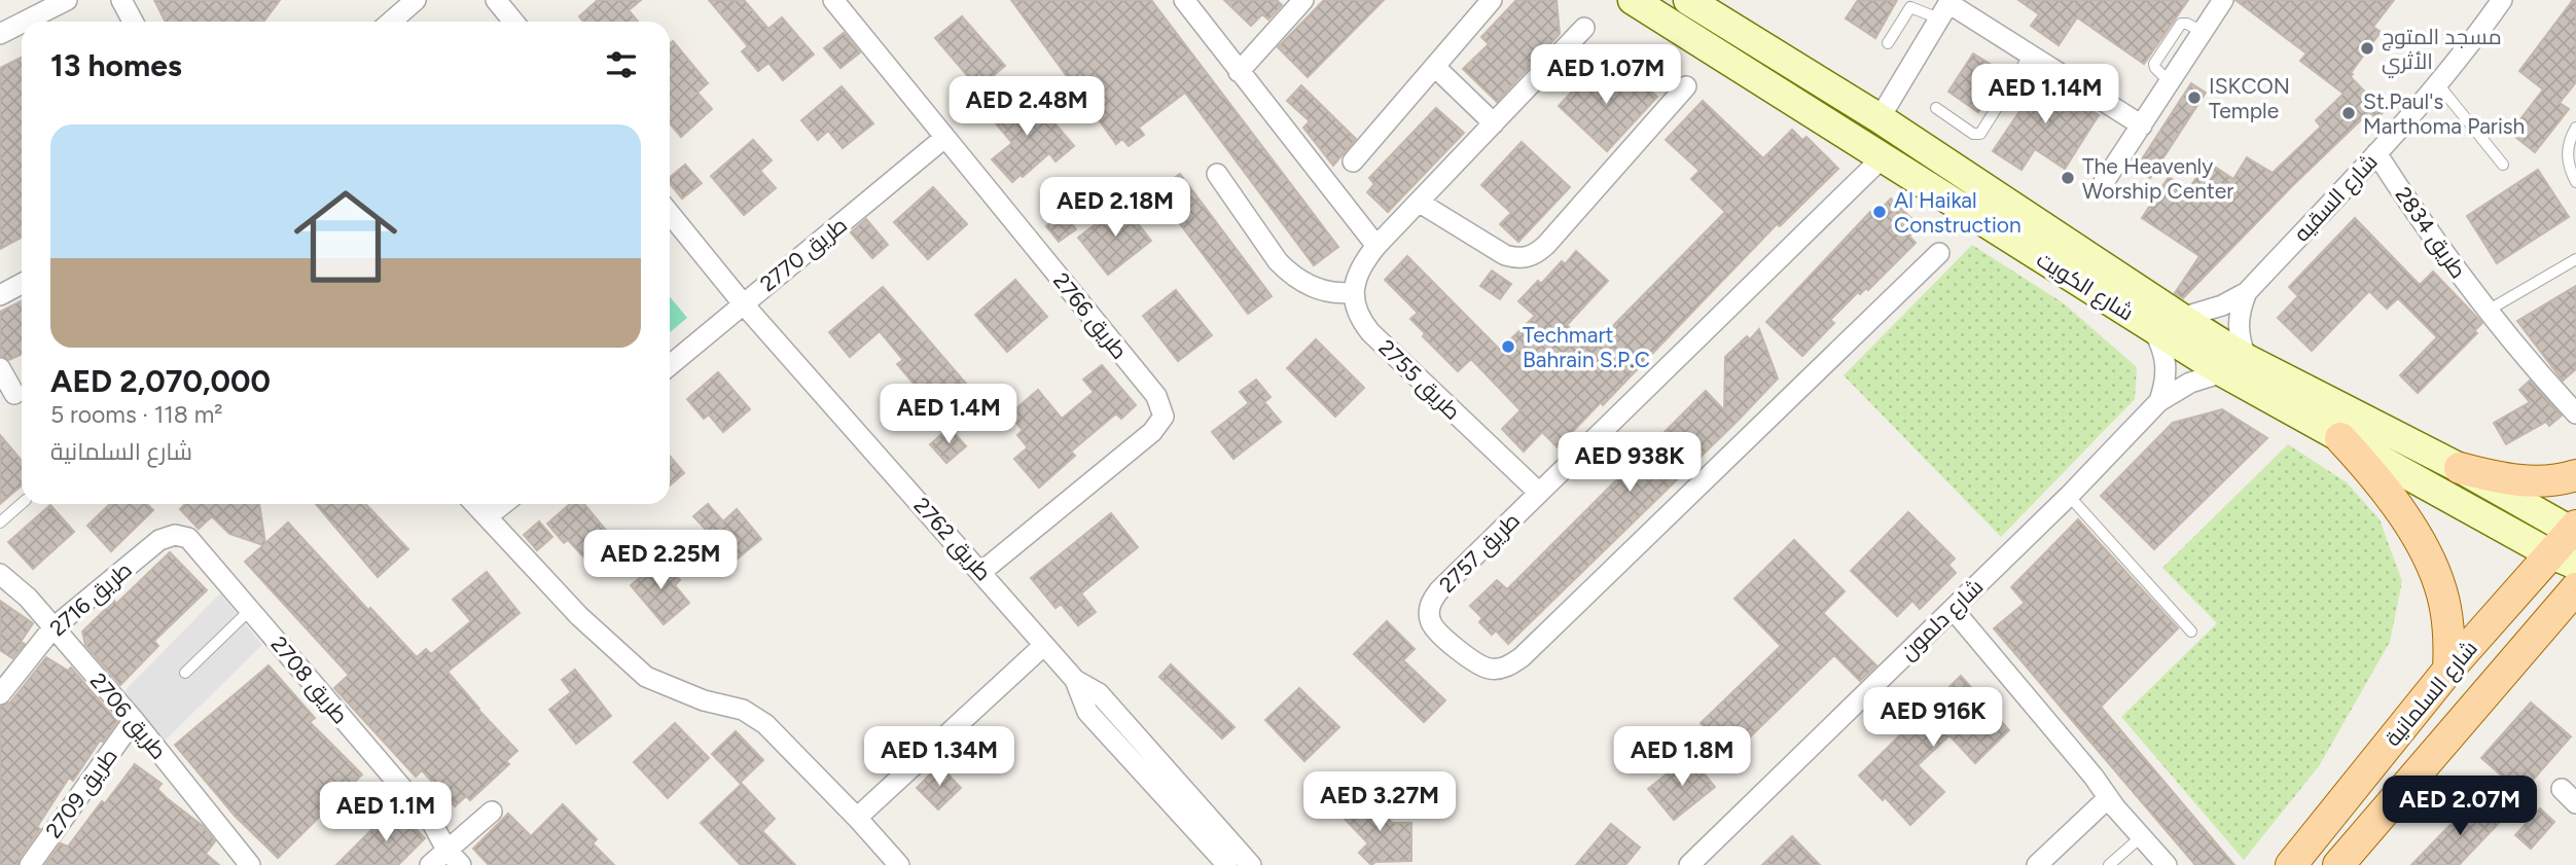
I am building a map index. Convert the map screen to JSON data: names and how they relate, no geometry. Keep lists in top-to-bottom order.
{
  "streets": {
    "main road": ["شارع الكويت", "شارع السلمانية"],
    "street": [
      "شارع السقيه",
      "طريق 2834",
      "طريق 2770",
      "طريق 2766",
      "طريق 2755",
      "طريق 2762",
      "طريق 2757",
      "طريق 2716",
      "شارع دلمون",
      "طريق 2708",
      "طريق 2706",
      "طريق 2709"
    ]
  },
  "crossings": [
    ["شارع السقيه", "طريق 2834"],
    ["شارع السقيه", "شارع الكويت"],
    ["طريق 2770", "طريق 2766"],
    ["طريق 2770", "طريق 2762"],
    ["شارع الكويت", "طريق 2757"],
    ["شارع الكويت", "شارع دلمون"],
    ["شارع الكويت", "شارع السلمانية"],
    ["طريق 2766", "طريق 2762"],
    ["طريق 2755", "طريق 2757"],
    ["طريق 2716", "طريق 2708"],
    ["طريق 2716", "طريق 2706"],
    ["طريق 2706", "طريق 2709"]
  ],
  "places": [
    "مسجد المتوج الأثري",
    "ISKCON Temple",
    "St.Paul's Marthoma Parish",
    "The Heavenly Worship Center",
    "Al Haikal Construction",
    "Techmart Bahrain S.P.C"
  ],
  "page": {
    "heading": "13 homes",
    "price": [
      "AED 1.07M",
      "AED 1.14M",
      "AED 2.48M",
      "AED 2.18M",
      "AED 1.4M",
      "AED 938K",
      "AED 2.25M",
      "AED 916K",
      "AED 1.34M",
      "AED 1.8M",
      "AED 3.27M",
      "AED 2.07M",
      "AED 1.1M"
    ],
    "list": [
      {
        "name": "AED 2,070,000",
        "note": "5 rooms · 118 m² · شارع السلمانية"
      }
    ]
  }
}
